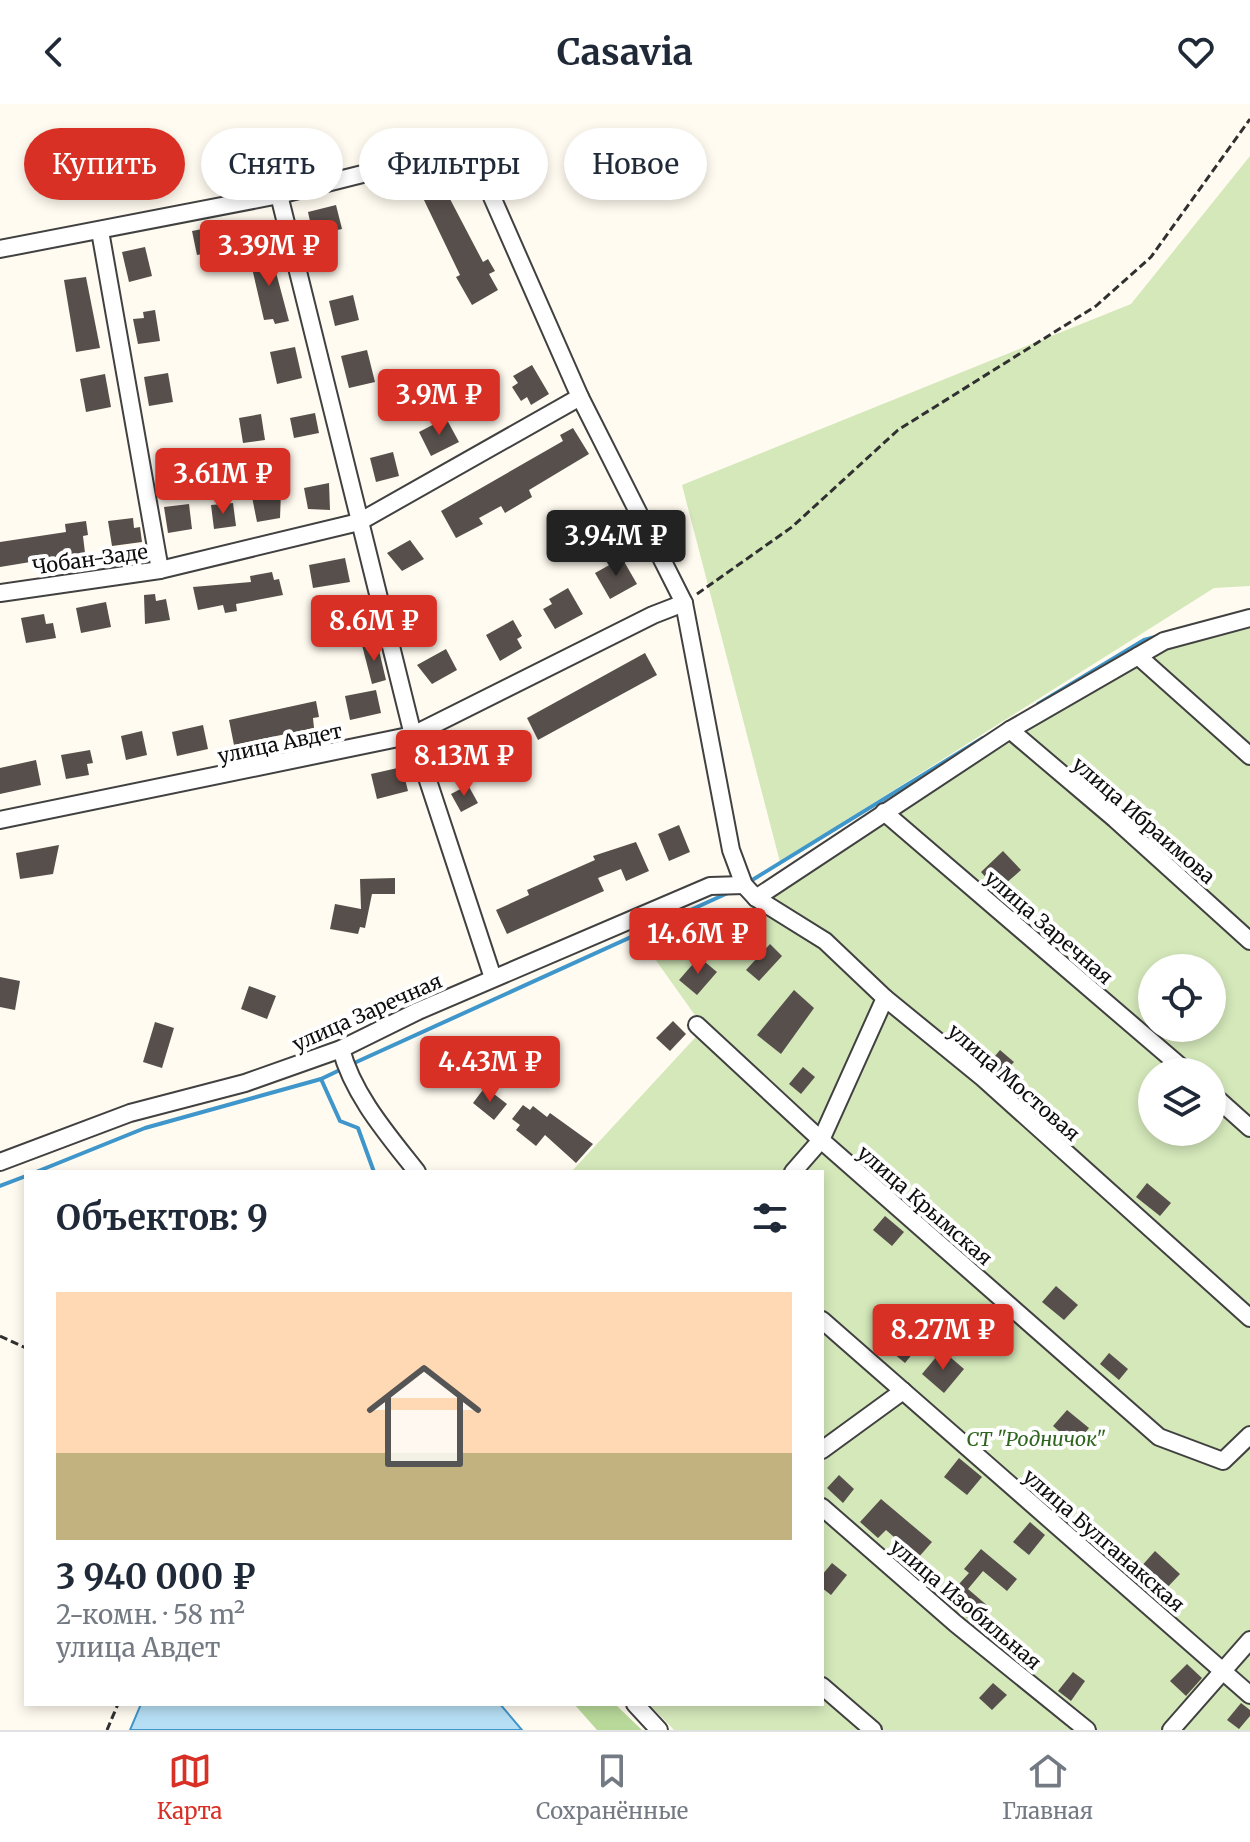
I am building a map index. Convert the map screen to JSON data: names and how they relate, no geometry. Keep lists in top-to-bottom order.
{
  "streets": {
    "street": [
      "Чобан-Заде",
      "улица Авдет",
      "улица Ибраимова",
      "улица Заречная",
      "улица Мостовая",
      "улица Крымская",
      "улица Булганакская",
      "улица Изобильная"
    ]
  },
  "crossings": [
    ["улица Заречная", "улица Мостовая"]
  ],
  "parks": ["СТ \"Родничок\""],
  "page": {
    "header": "Casavia",
    "chip": [
      "Купить",
      "Снять",
      "Фильтры",
      "Новое"
    ],
    "price": [
      "3.39M ₽",
      "3.9M ₽",
      "3.61M ₽",
      "3.94M ₽",
      "8.6M ₽",
      "8.13M ₽",
      "14.6M ₽",
      "4.43M ₽",
      "8.27M ₽"
    ],
    "heading": "Объектов: 9",
    "list": [
      {
        "name": "3 940 000 ₽",
        "note": "2-комн. · 58 m² · улица Авдет"
      }
    ],
    "tabs": ["Карта", "Сохранённые", "Главная"]
  }
}
